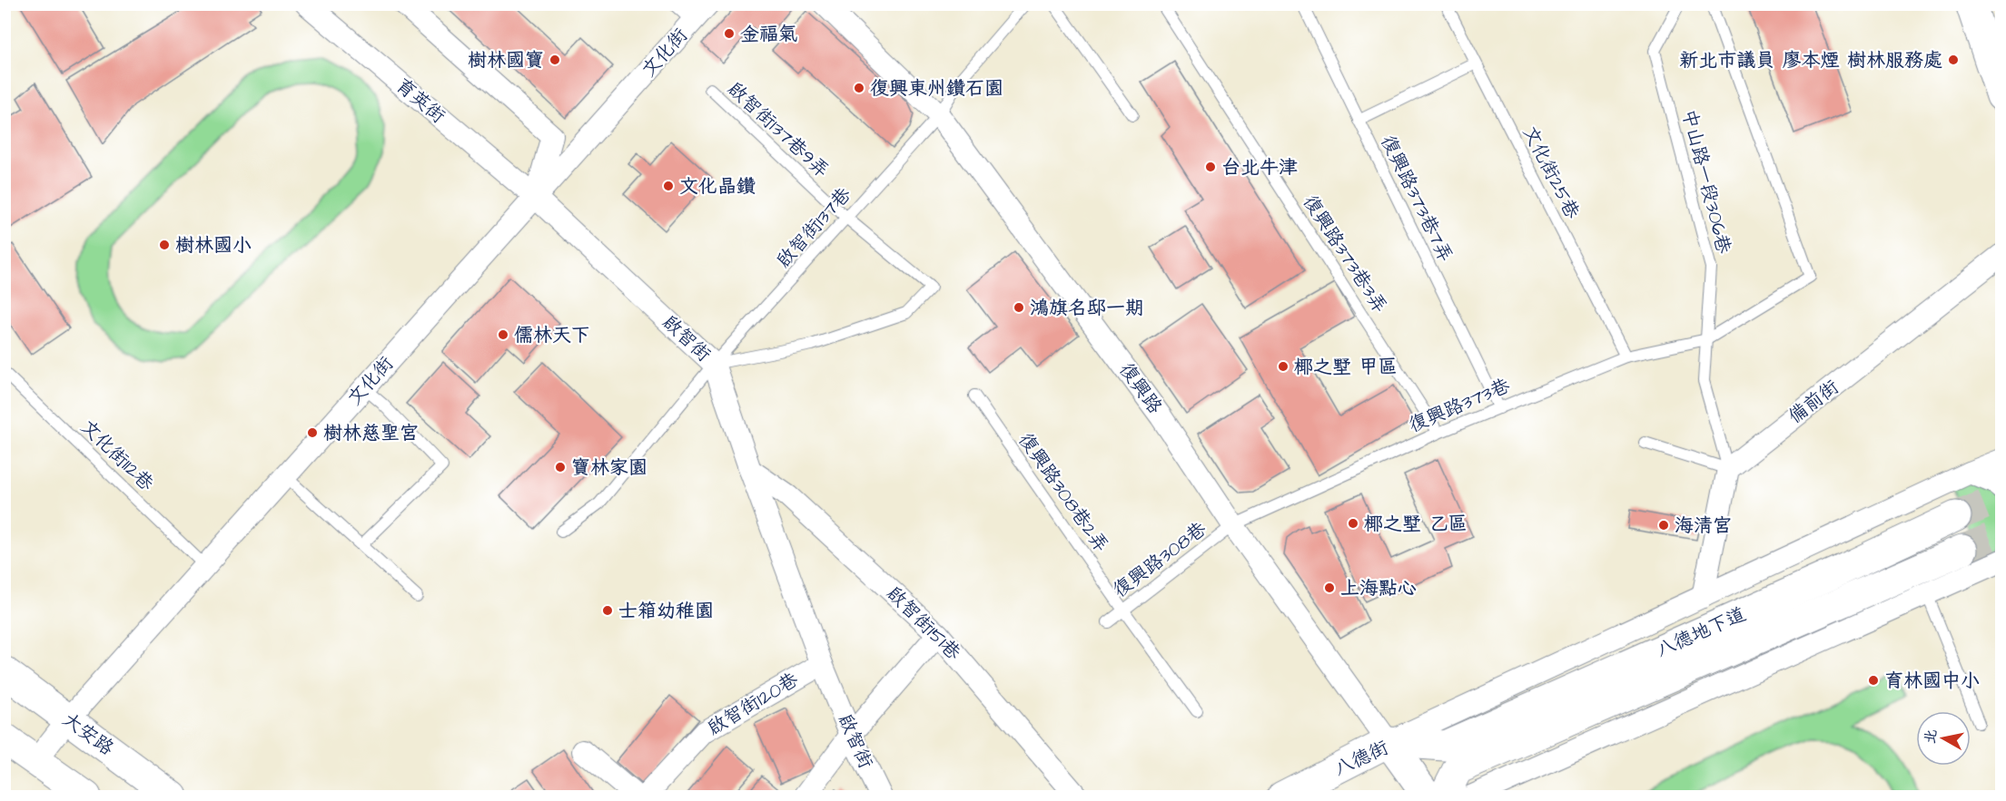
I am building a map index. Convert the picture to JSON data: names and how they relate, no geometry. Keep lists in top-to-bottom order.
{
  "streets": {
    "street": [
      "文化街",
      "育英街",
      "啟智街",
      "復興路",
      "備前街",
      "啟智街151巷",
      "八德地下道",
      "啟智街120巷",
      "大安路",
      "八德街"
    ],
    "lane": [
      "啟智街137巷9弄",
      "文化街25巷",
      "中山路一段306巷",
      "復興路373巷7弄",
      "啟智街137巷",
      "復興路373巷3弄",
      "復興路373巷",
      "文化街112巷",
      "復興路308巷2弄",
      "復興路308巷"
    ]
  },
  "crossings": [
    ["文化街", "育英街"],
    ["文化街", "啟智街"],
    ["文化街", "文化街112巷"],
    ["文化街", "大安路"],
    ["育英街", "啟智街"],
    ["啟智街137巷9弄", "啟智街137巷"],
    ["啟智街137巷9弄", "啟智街"],
    ["文化街25巷", "復興路373巷"],
    ["中山路一段306巷", "備前街"],
    ["中山路一段306巷", "復興路373巷"],
    ["復興路373巷7弄", "復興路373巷"],
    ["啟智街137巷", "啟智街"],
    ["啟智街137巷", "復興路"],
    ["復興路373巷3弄", "復興路373巷"],
    ["啟智街", "啟智街151巷"],
    ["啟智街", "啟智街120巷"],
    ["復興路", "復興路373巷"],
    ["復興路", "復興路308巷"],
    ["復興路", "八德街"],
    ["復興路373巷", "復興路308巷"],
    ["復興路308巷2弄", "復興路308巷"],
    ["八德地下道", "八德街"]
  ],
  "places": [
    "金福氣",
    "樹林國寶",
    "新北市議員 廖本煙 樹林服務處",
    "復興東州鑽石園",
    "台北牛津",
    "文化晶鑽",
    "樹林國小",
    "鴻旗名邸一期",
    "儒林天下",
    "椰之墅 甲區",
    "樹林慈聖宮",
    "寶林家園",
    "椰之墅 乙區",
    "海清宮",
    "上海點心",
    "士箱幼稚園",
    "育林國中小"
  ],
  "north": "left"
}
